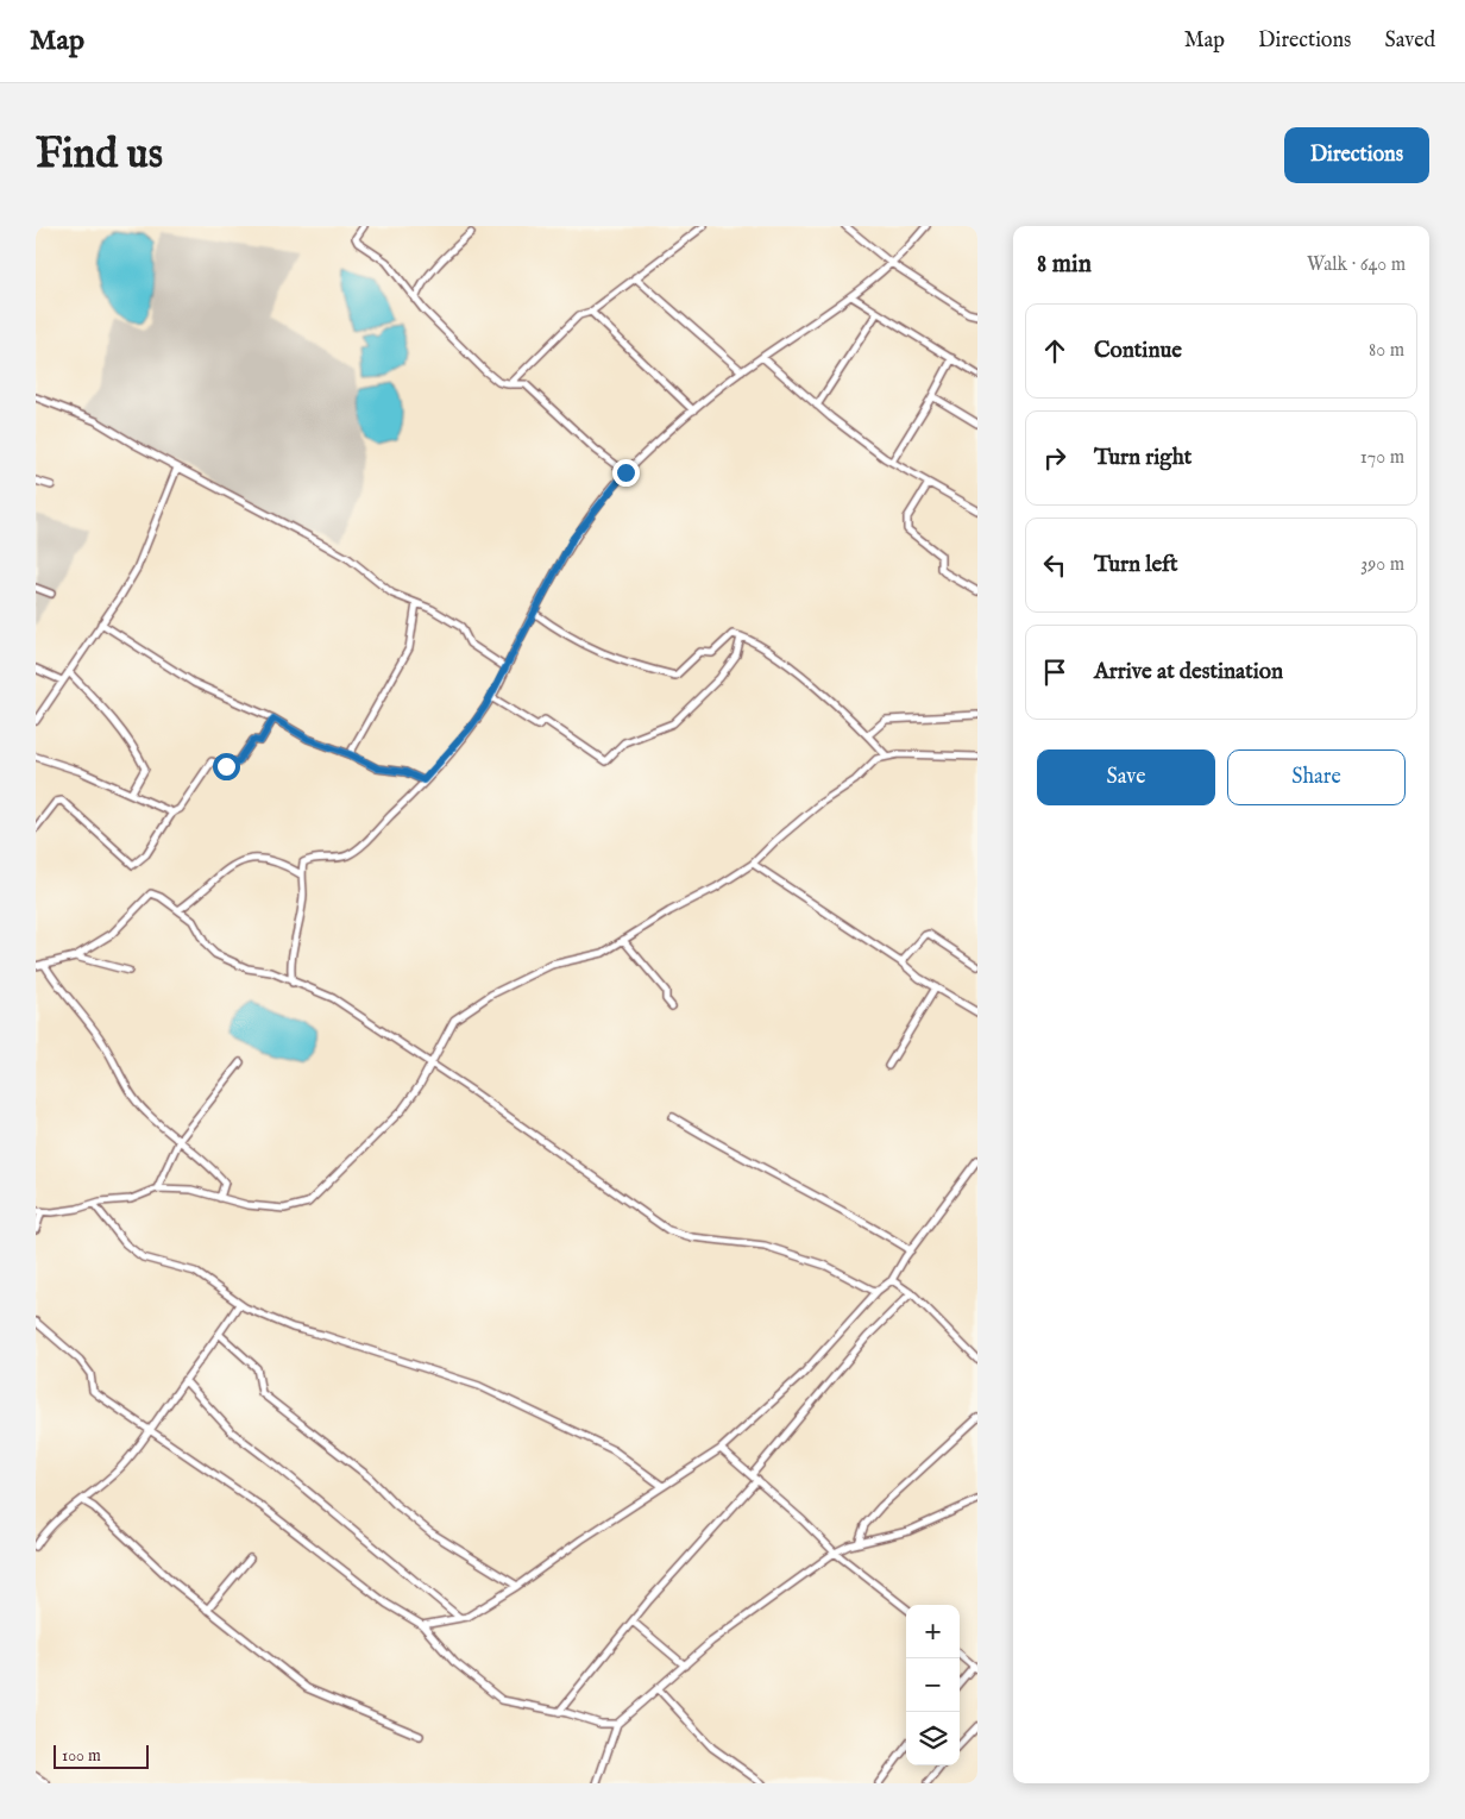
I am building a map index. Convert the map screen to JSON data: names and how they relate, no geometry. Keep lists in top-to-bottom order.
{
  "scale_bar": "100 m",
  "page": {
    "header": "Map",
    "nav": ["Map", "Directions", "Saved"],
    "buttons": [
      "Directions",
      ["Save", "Share"]
    ],
    "title": "Find us",
    "heading": ["8 min", "Walk · 640 m"],
    "list": [
      ["Continue", "80 m"],
      ["Turn right", "170 m"],
      ["Turn left", "390 m"],
      "Arrive at destination"
    ],
    "map_buttons": ["+", "−"],
    "scale": "100 m"
  }
}
